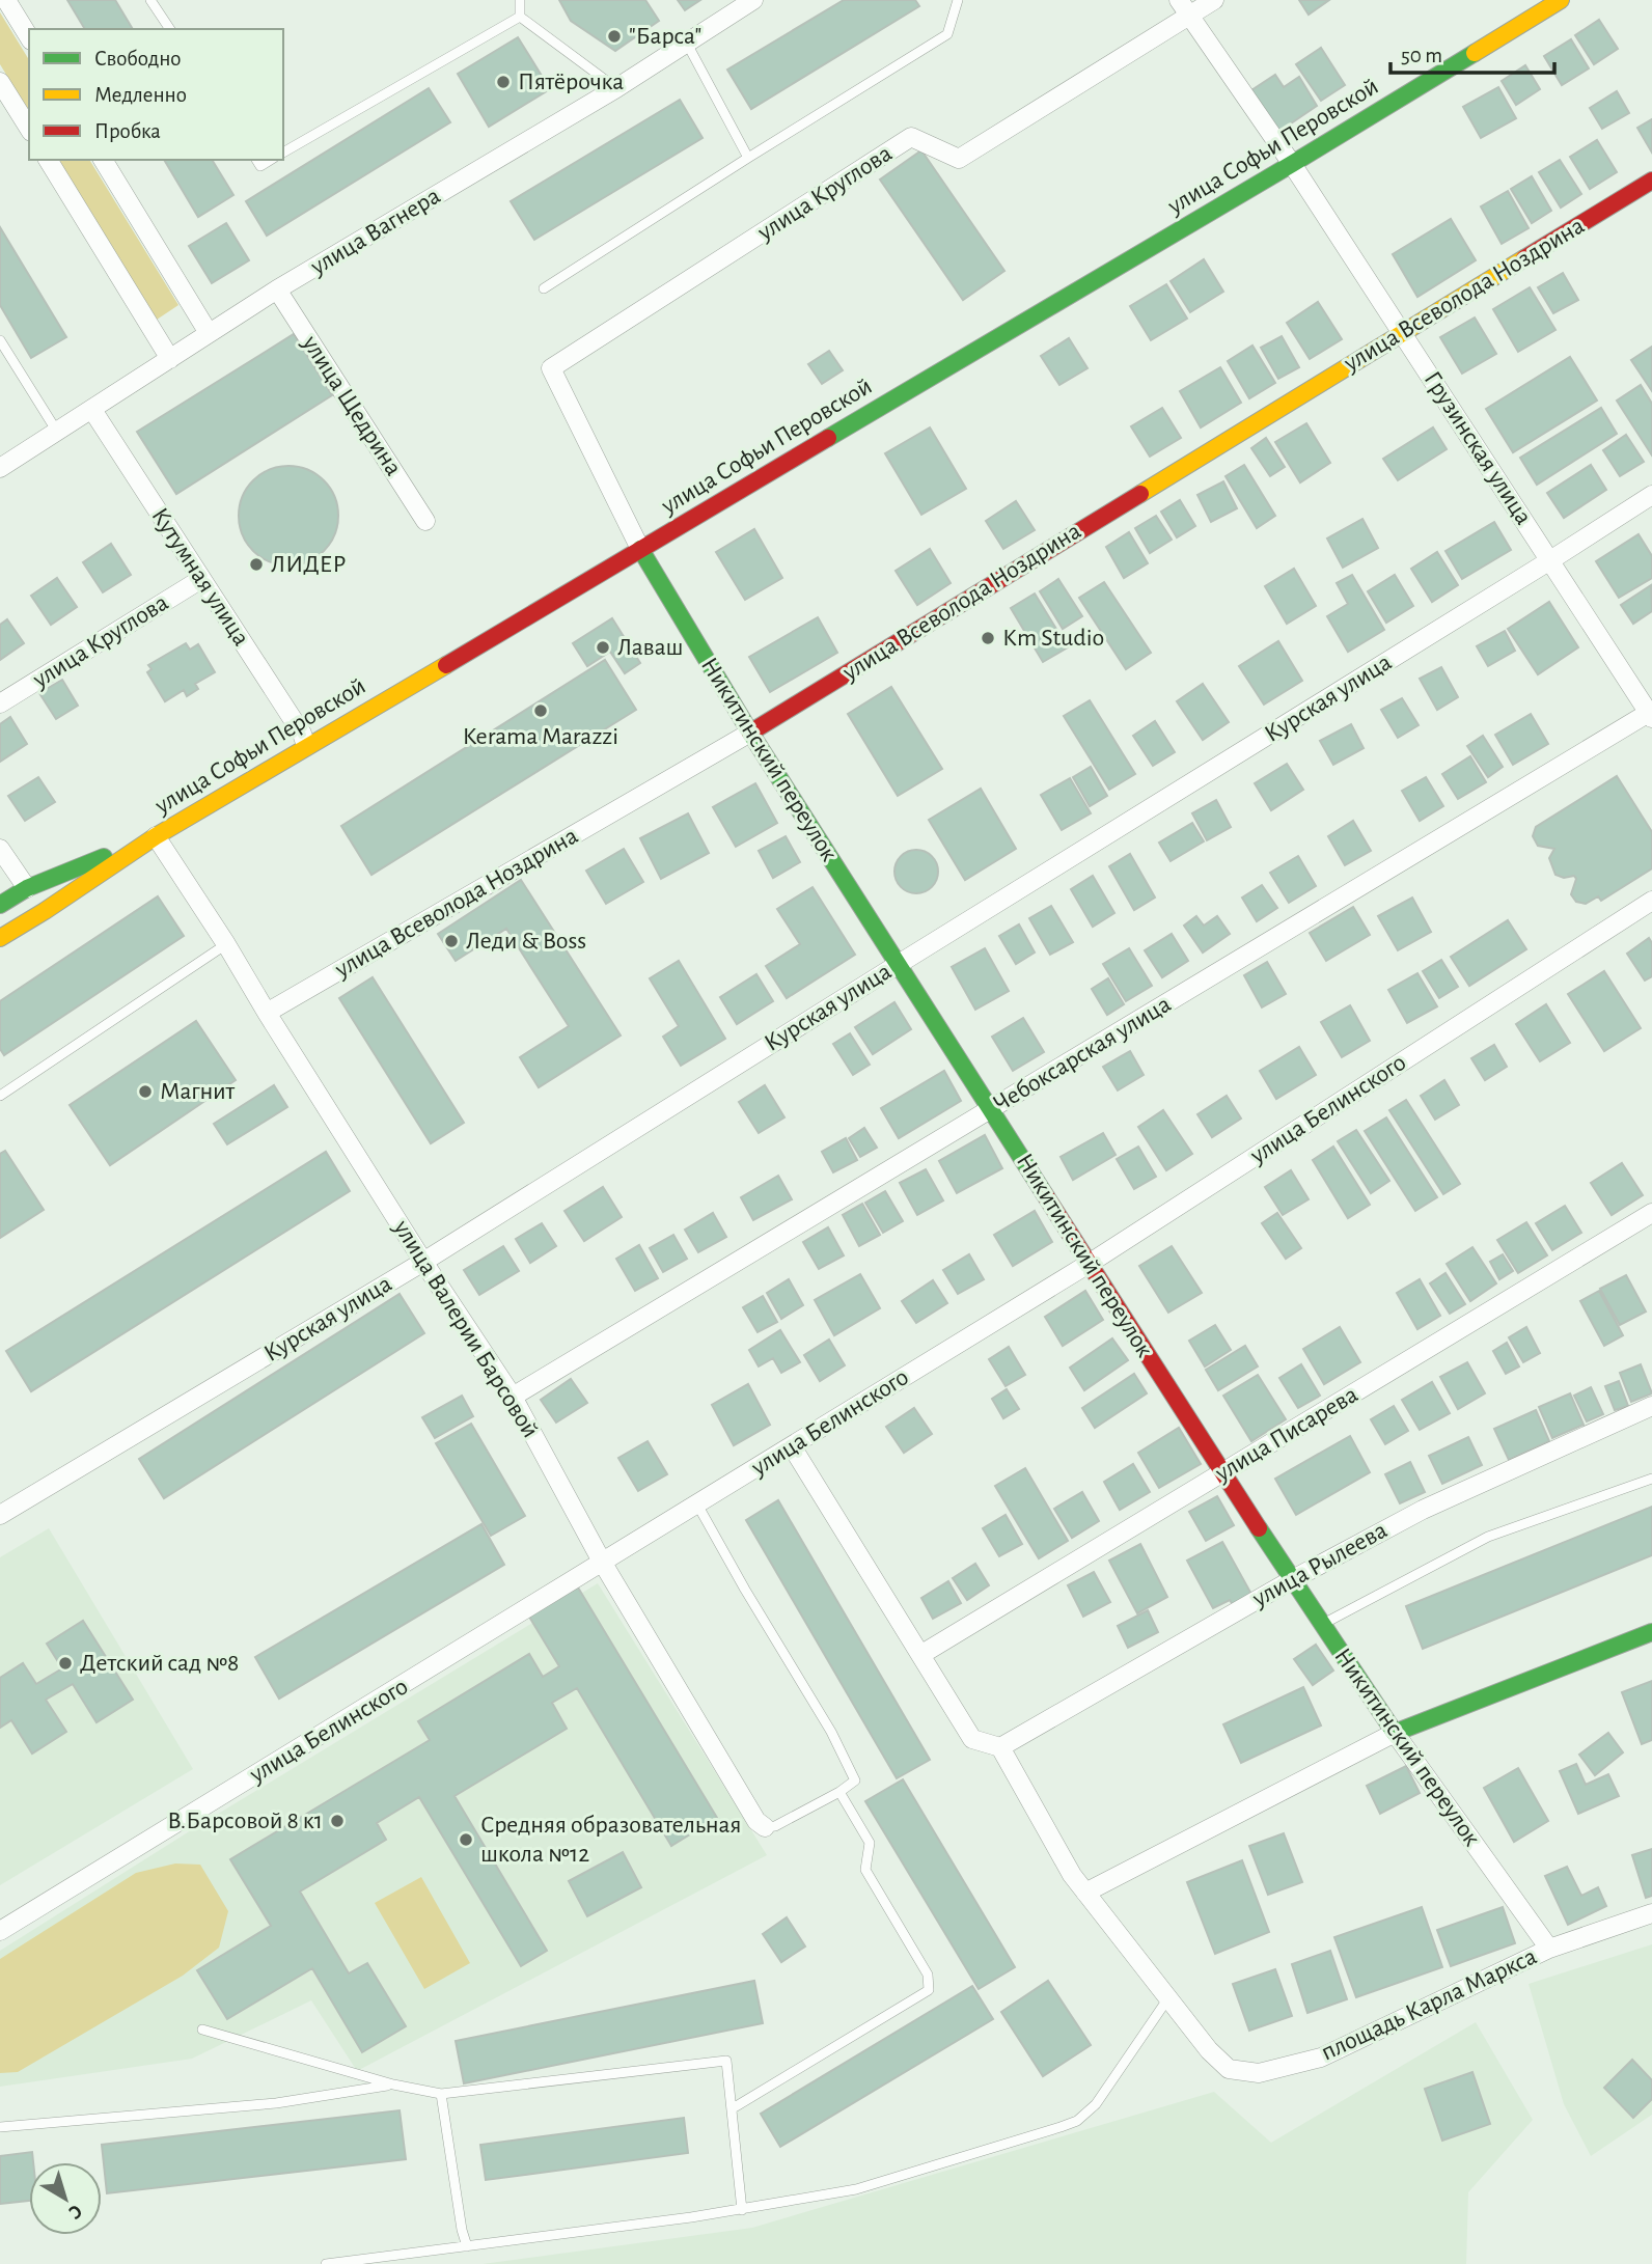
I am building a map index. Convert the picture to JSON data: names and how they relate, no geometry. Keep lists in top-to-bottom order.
{
  "streets": {
    "main road": ["улица Софьи Перовской", "улица Всеволода Ноздрина", "Никитинский переулок"],
    "street": [
      "улица Круглова",
      "улица Вагнера",
      "улица Щедрина",
      "Грузинская улица",
      "Кутумная улица",
      "Курская улица",
      "Чебоксарская улица",
      "улица Белинского",
      "улица Валерии Барсовой",
      "улица Писарева",
      "улица Рылеева",
      "площадь Карла Маркса"
    ]
  },
  "crossings": [
    ["улица Софьи Перовской", "улица Круглова"],
    ["улица Софьи Перовской", "Грузинская улица"],
    ["улица Софьи Перовской", "Кутумная улица"],
    ["улица Софьи Перовской", "Никитинский переулок"],
    ["улица Софьи Перовской", "улица Валерии Барсовой"],
    ["улица Круглова", "Грузинская улица"],
    ["улица Круглова", "Кутумная улица"],
    ["улица Круглова", "Никитинский переулок"],
    ["улица Вагнера", "улица Щедрина"],
    ["улица Вагнера", "Кутумная улица"],
    ["улица Всеволода Ноздрина", "Грузинская улица"],
    ["улица Всеволода Ноздрина", "Никитинский переулок"],
    ["улица Всеволода Ноздрина", "улица Валерии Барсовой"],
    ["Грузинская улица", "Курская улица"],
    ["Грузинская улица", "Чебоксарская улица"],
    ["Курская улица", "Никитинский переулок"],
    ["Курская улица", "улица Валерии Барсовой"],
    ["Никитинский переулок", "Чебоксарская улица"],
    ["Никитинский переулок", "улица Белинского"],
    ["Никитинский переулок", "улица Писарева"],
    ["Никитинский переулок", "улица Рылеева"],
    ["Никитинский переулок", "площадь Карла Маркса"],
    ["Чебоксарская улица", "улица Валерии Барсовой"],
    ["улица Белинского", "улица Валерии Барсовой"]
  ],
  "places": [
    "\"Барса\"",
    "Пятёрочка",
    "ЛИДЕР",
    "Кm Studio",
    "Лаваш",
    "Kerama Marazzi",
    "Леди & Boss",
    "Магнит",
    "Детский сад №8",
    "В.Барсовой 8 к1",
    "Средняя образовательная школа №12"
  ],
  "legend": ["Свободно", "Медленно", "Пробка"],
  "scale_bar": "50 m",
  "north": "bottom right"
}
